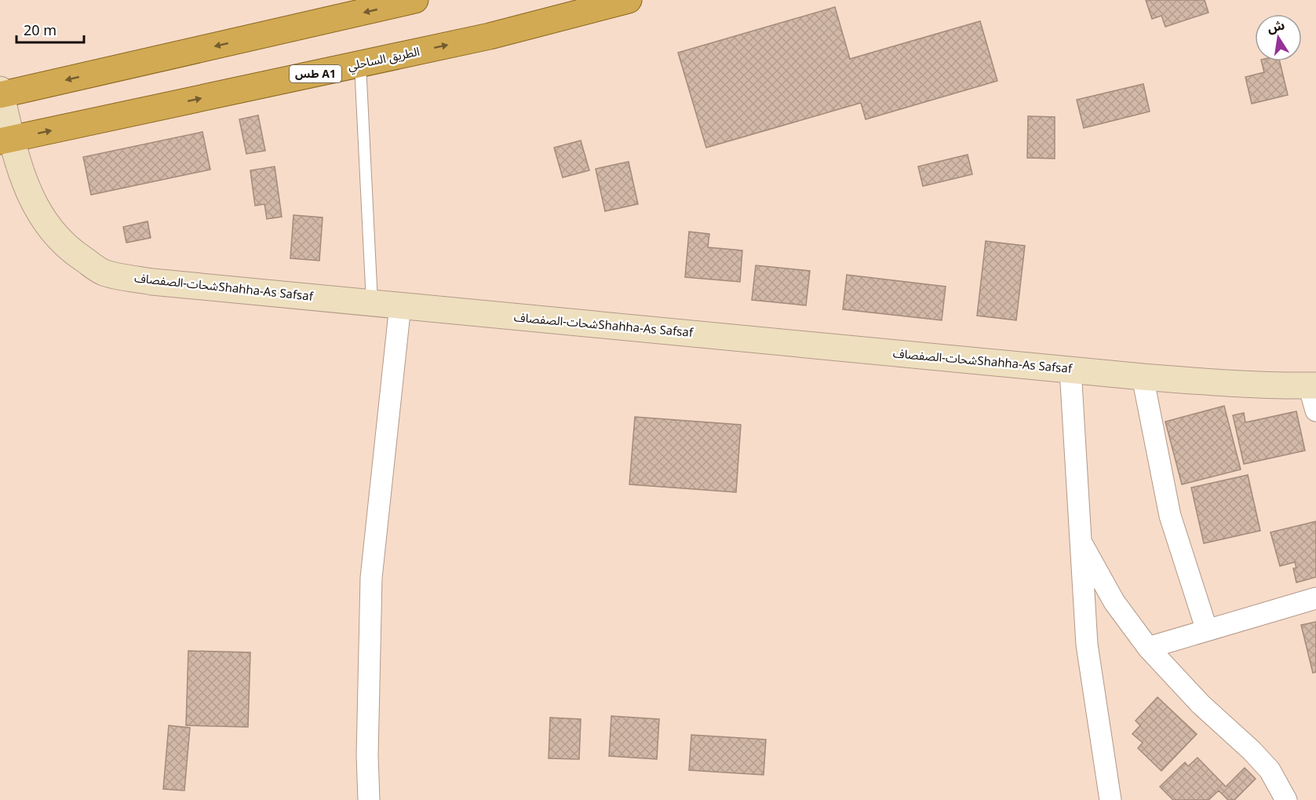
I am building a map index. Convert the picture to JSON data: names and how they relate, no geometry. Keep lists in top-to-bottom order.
{
  "streets": {
    "highway": ["الطريق الساحلي", "طس A1"],
    "main road": ["شحات-الصفصافShahha-As Safsaf"]
  },
  "crossings": [
    ["الطريق الساحلي", "شحات-الصفصافShahha-As Safsaf"]
  ],
  "scale_bar": "20 m",
  "north": "top"
}
